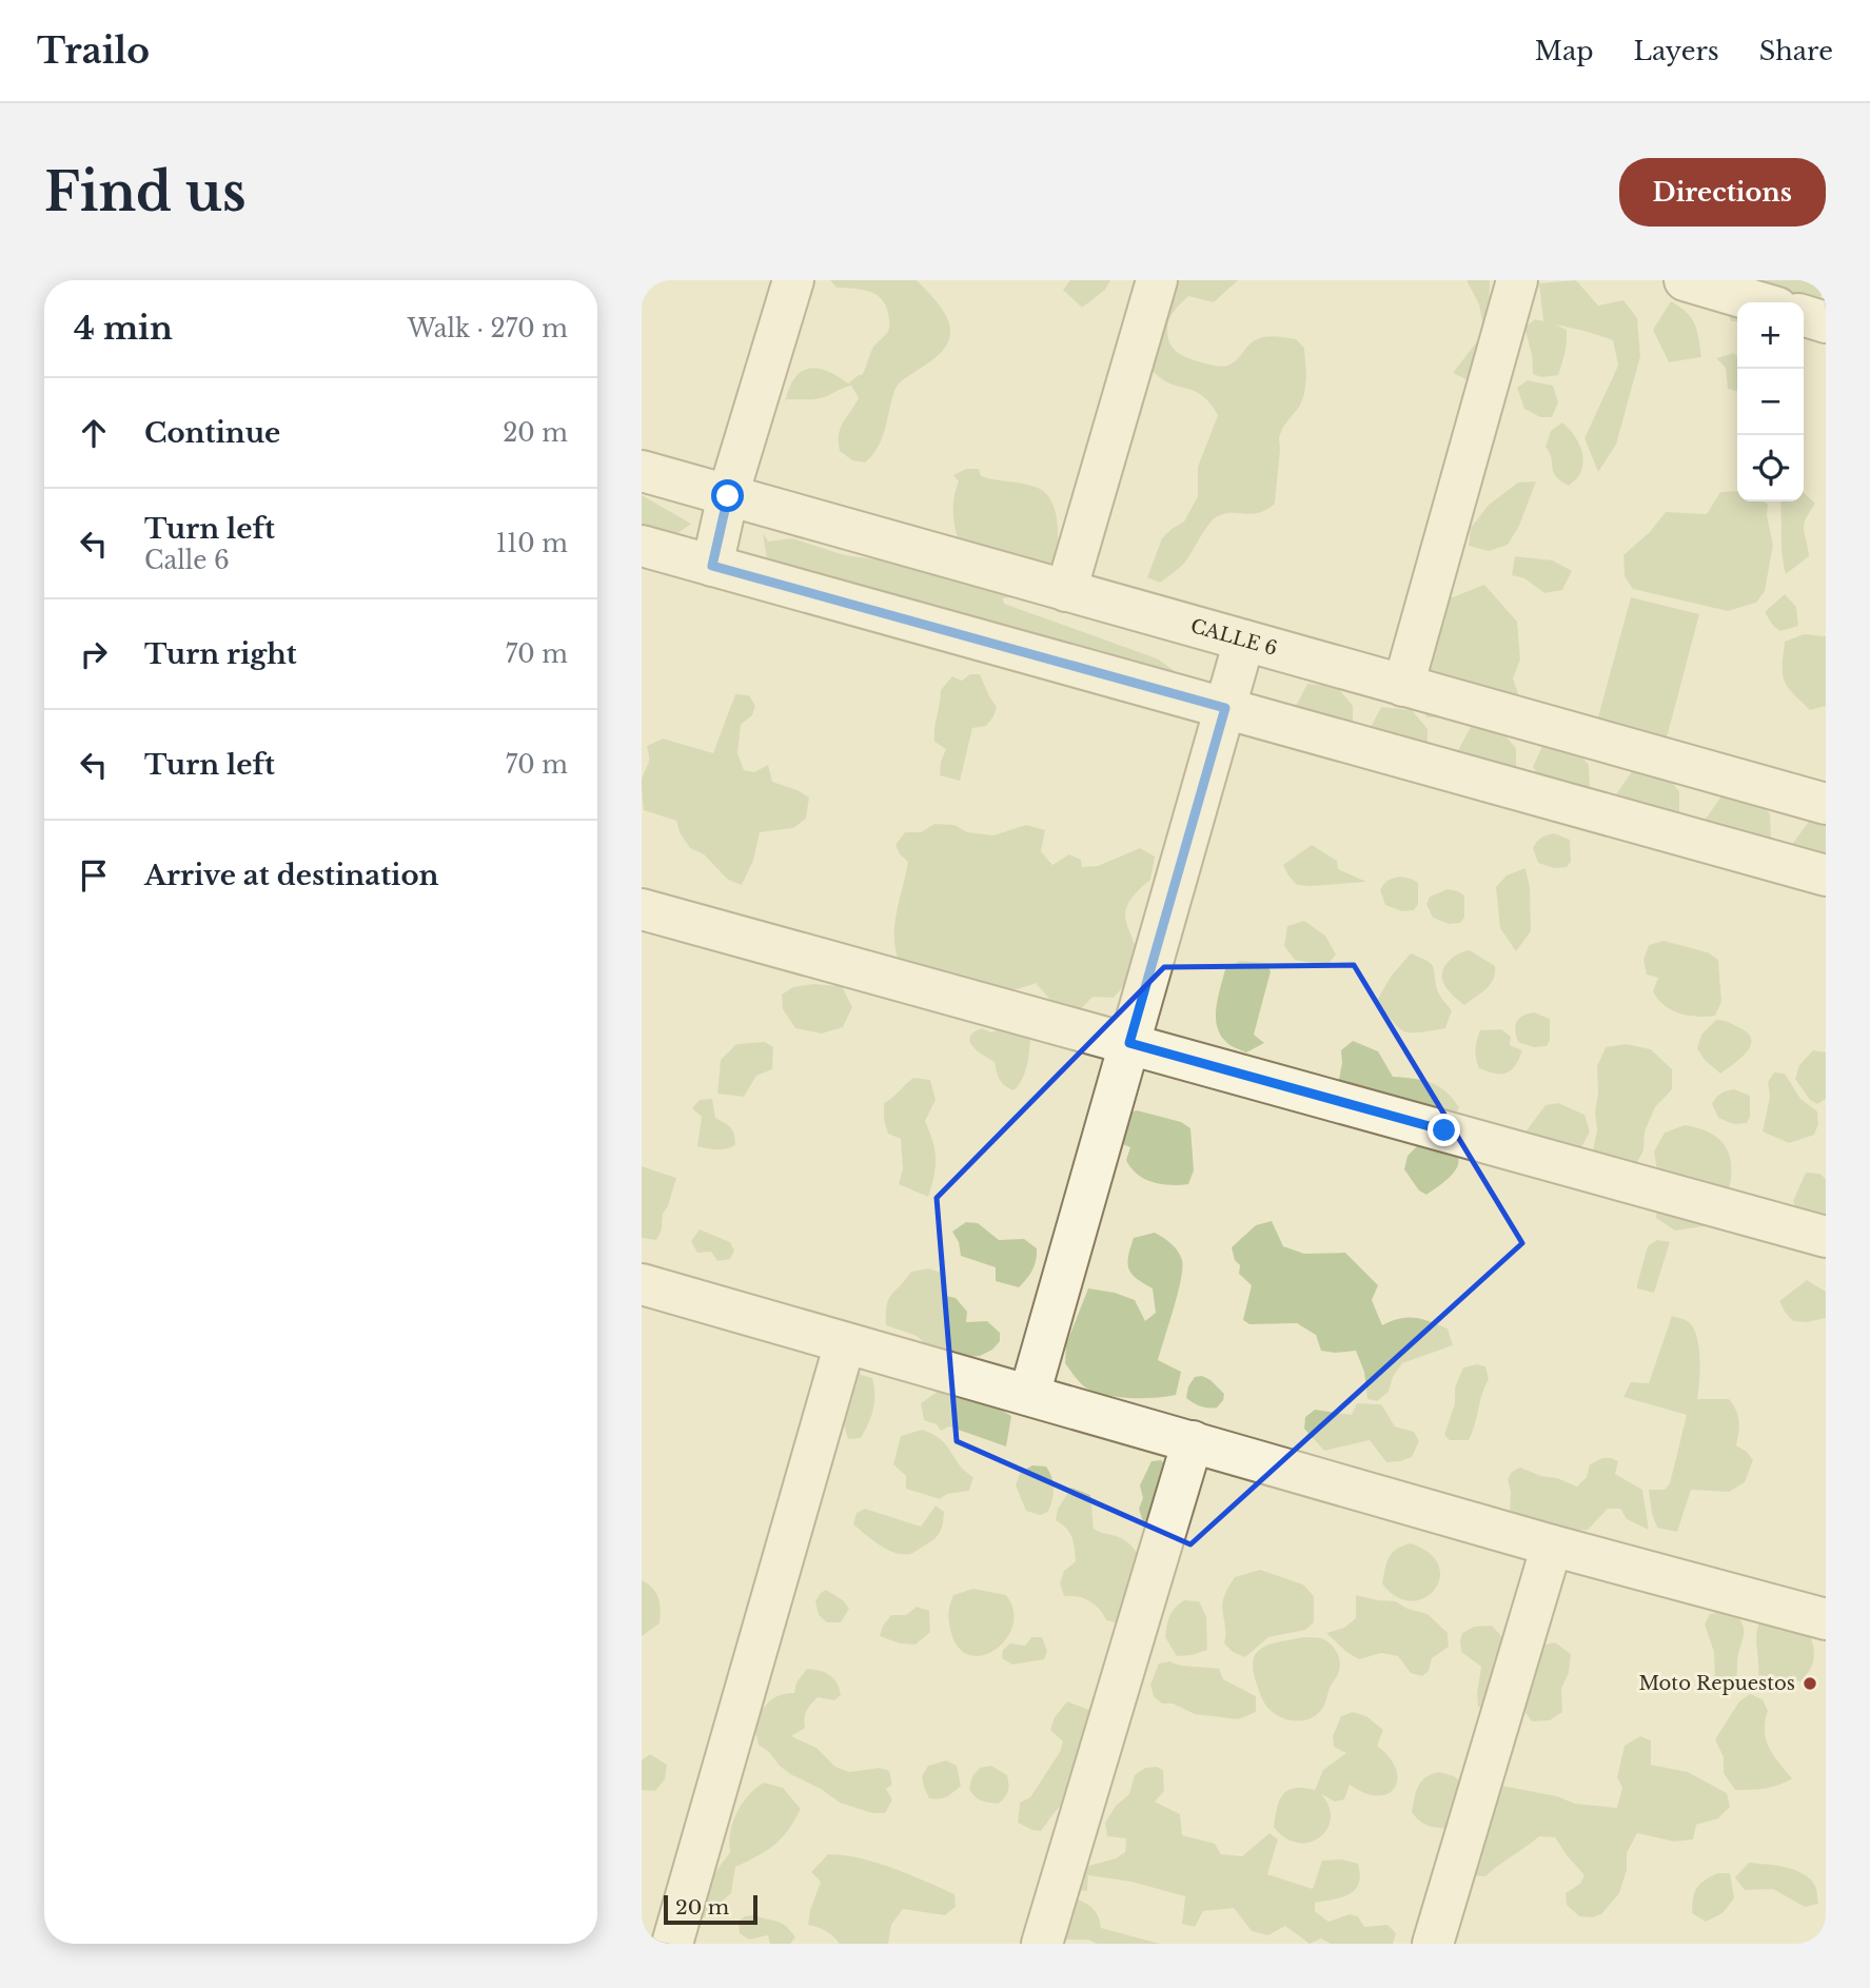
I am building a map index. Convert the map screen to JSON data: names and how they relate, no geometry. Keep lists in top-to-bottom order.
{
  "streets": {
    "street": ["CALLE 6"]
  },
  "places": ["Moto Repuestos"],
  "scale_bar": "20 m",
  "page": {
    "header": "Trailo",
    "nav": ["Map", "Layers", "Share"],
    "buttons": "Directions",
    "title": "Find us",
    "heading": ["4 min", "Walk · 270 m"],
    "map_buttons": ["+", "−"],
    "list": [
      ["Continue", "20 m"],
      ["Turn left", "Calle 6", "110 m"],
      ["Turn right", "70 m"],
      ["Turn left", "70 m"],
      "Arrive at destination"
    ],
    "scale": "20 m"
  }
}
